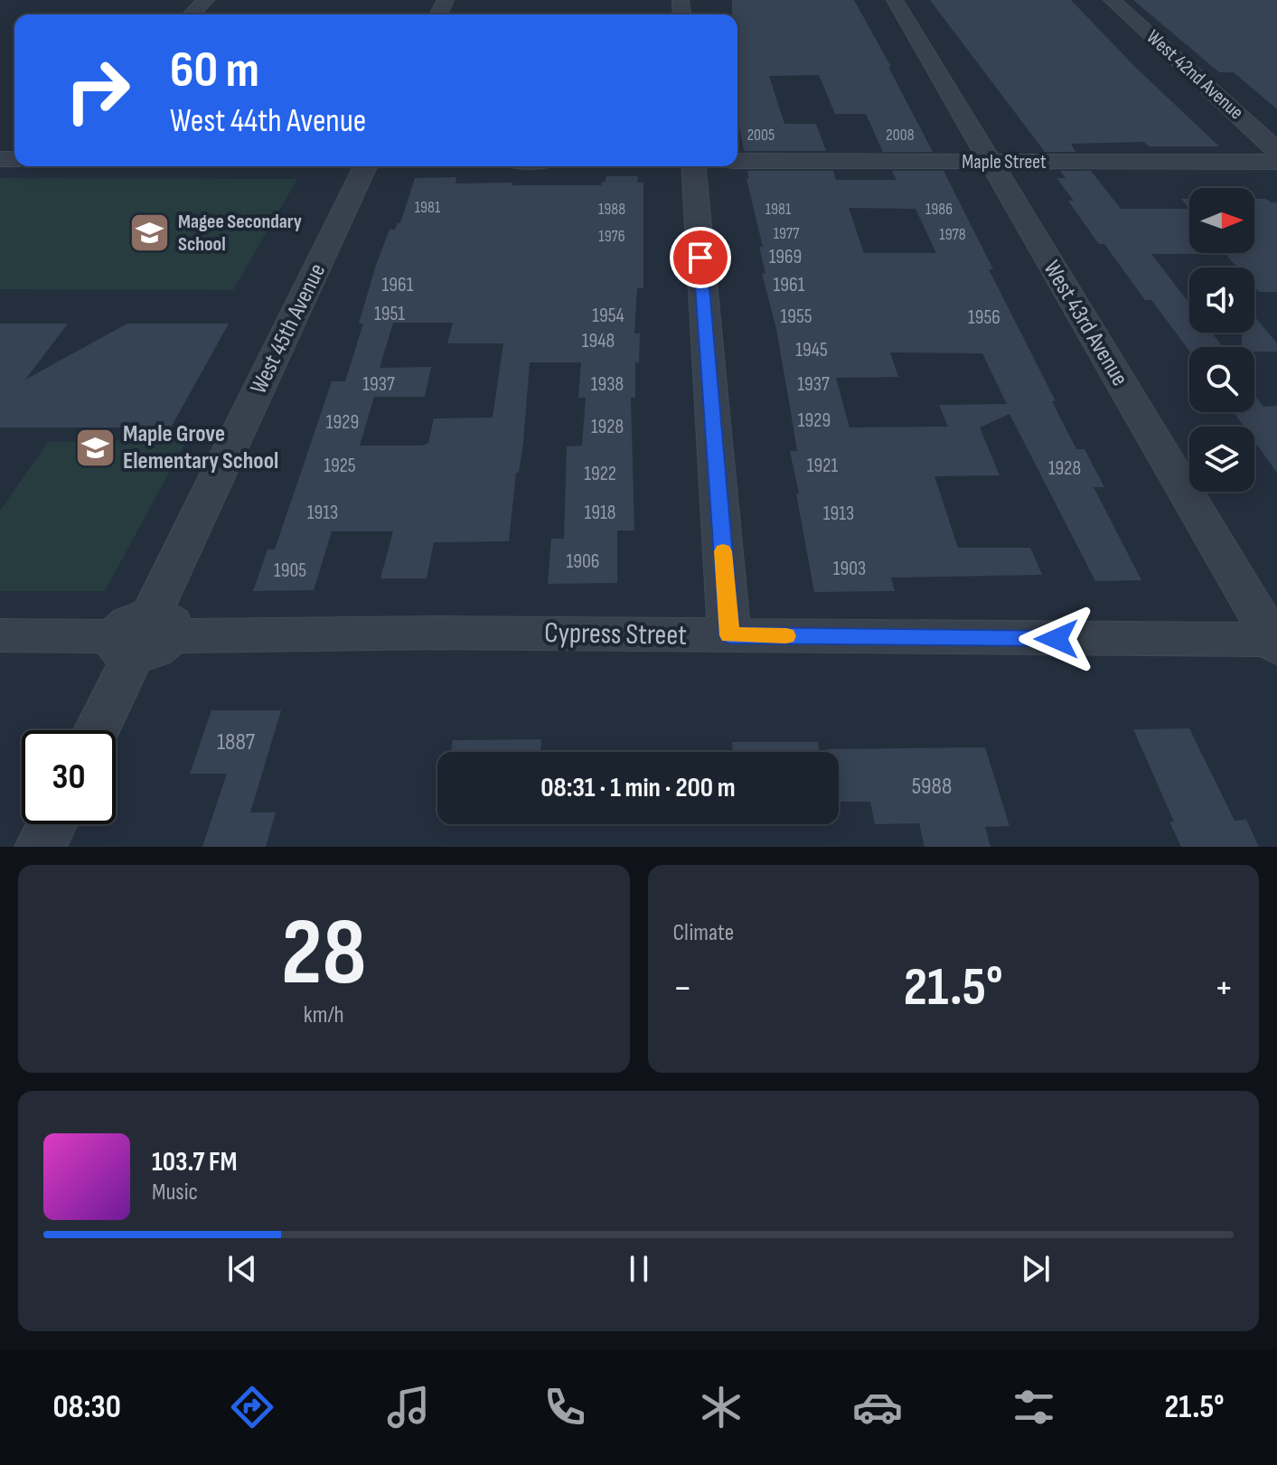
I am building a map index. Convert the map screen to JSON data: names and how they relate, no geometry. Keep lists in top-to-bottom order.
{
  "streets": {
    "street": [
      "West 42nd Avenue",
      "Maple Street",
      "West 43rd Avenue",
      "West 45th Avenue",
      "Cypress Street"
    ]
  },
  "crossings": [
    ["Maple Street", "West 43rd Avenue"],
    ["West 43rd Avenue", "Cypress Street"],
    ["West 45th Avenue", "Cypress Street"]
  ],
  "places": {
    "school or university": ["Magee Secondary School", "Maple Grove Elementary School"]
  },
  "house_numbers": [
    "2005",
    "2008",
    "1981",
    "1988",
    "1981",
    "1986",
    "1977",
    "1978",
    "1976",
    "1969",
    "1961",
    "1961",
    "1951",
    "1954",
    "1955",
    "1956",
    "1948",
    "1945",
    "1937",
    "1938",
    "1937",
    "1929",
    "1929",
    "1928",
    "1925",
    "1921",
    "1928",
    "1922",
    "1913",
    "1918",
    "1913",
    "1906",
    "1903",
    "1905",
    "1887",
    "5988"
  ],
  "north": "right",
  "page": {
    "turn": ["60 m", "West 44th Avenue"],
    "limit": "30",
    "trip": "08:31 · 1 min · 200 m",
    "tile": [
      ["28", "km/h"],
      "Climate"
    ],
    "heat": ["−", "21.5°", "+"],
    "song": ["103.7 FM", "Music"],
    "tabs": ["08:30", "21.5°"]
  }
}
